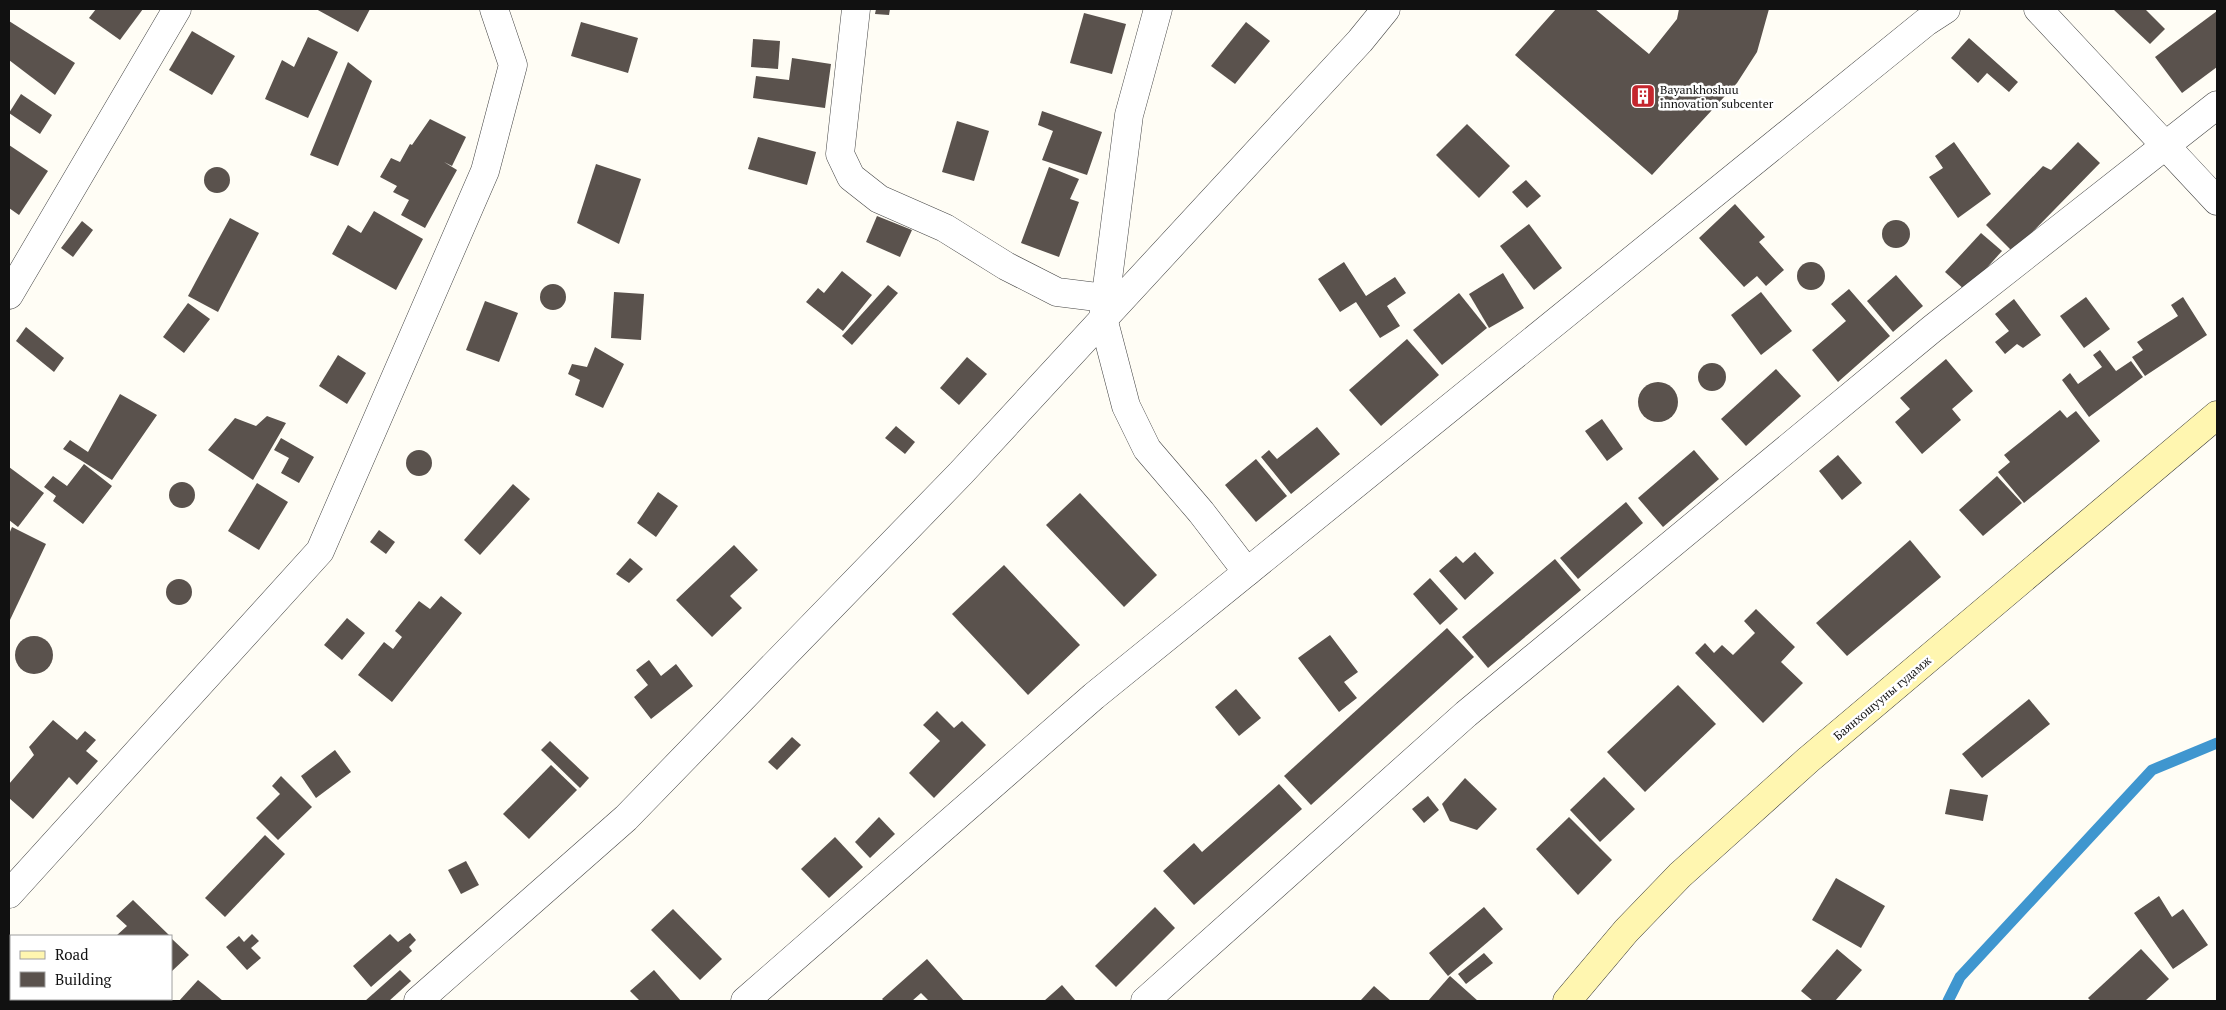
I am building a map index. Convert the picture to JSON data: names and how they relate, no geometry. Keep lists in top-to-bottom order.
{
  "streets": {
    "main road": ["Баянхошууны гудамж"]
  },
  "places": {
    "building": ["Bayankhoshuu innovation subcenter"]
  },
  "legend": ["Road", "Building"]
}
